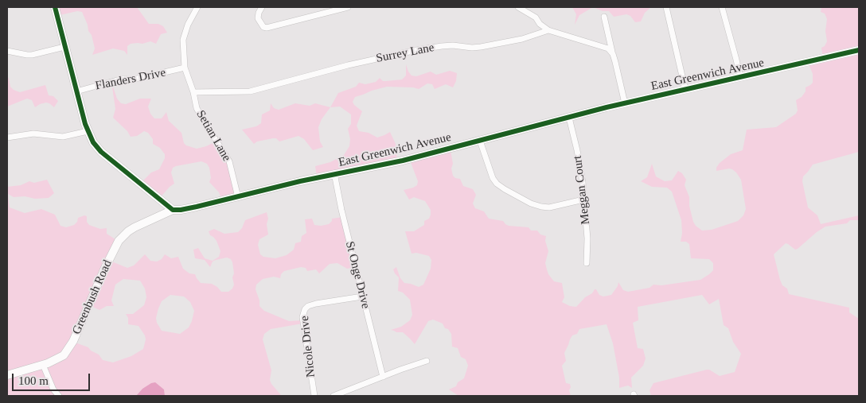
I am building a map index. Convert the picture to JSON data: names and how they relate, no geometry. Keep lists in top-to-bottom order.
{
  "streets": {
    "street": [
      "Surrey Lane",
      "East Greenwich Avenue",
      "Flanders Drive",
      "Setian Lane",
      "Meggan Court",
      "St Onge Drive",
      "Greenbush Road",
      "Nicole Drive"
    ]
  },
  "crossings": [
    ["Surrey Lane", "Setian Lane"],
    ["East Greenwich Avenue", "Setian Lane"],
    ["East Greenwich Avenue", "Meggan Court"],
    ["East Greenwich Avenue", "St Onge Drive"],
    ["East Greenwich Avenue", "Greenbush Road"],
    ["Flanders Drive", "Setian Lane"],
    ["St Onge Drive", "Nicole Drive"]
  ],
  "scale_bar": "100 m"
}
